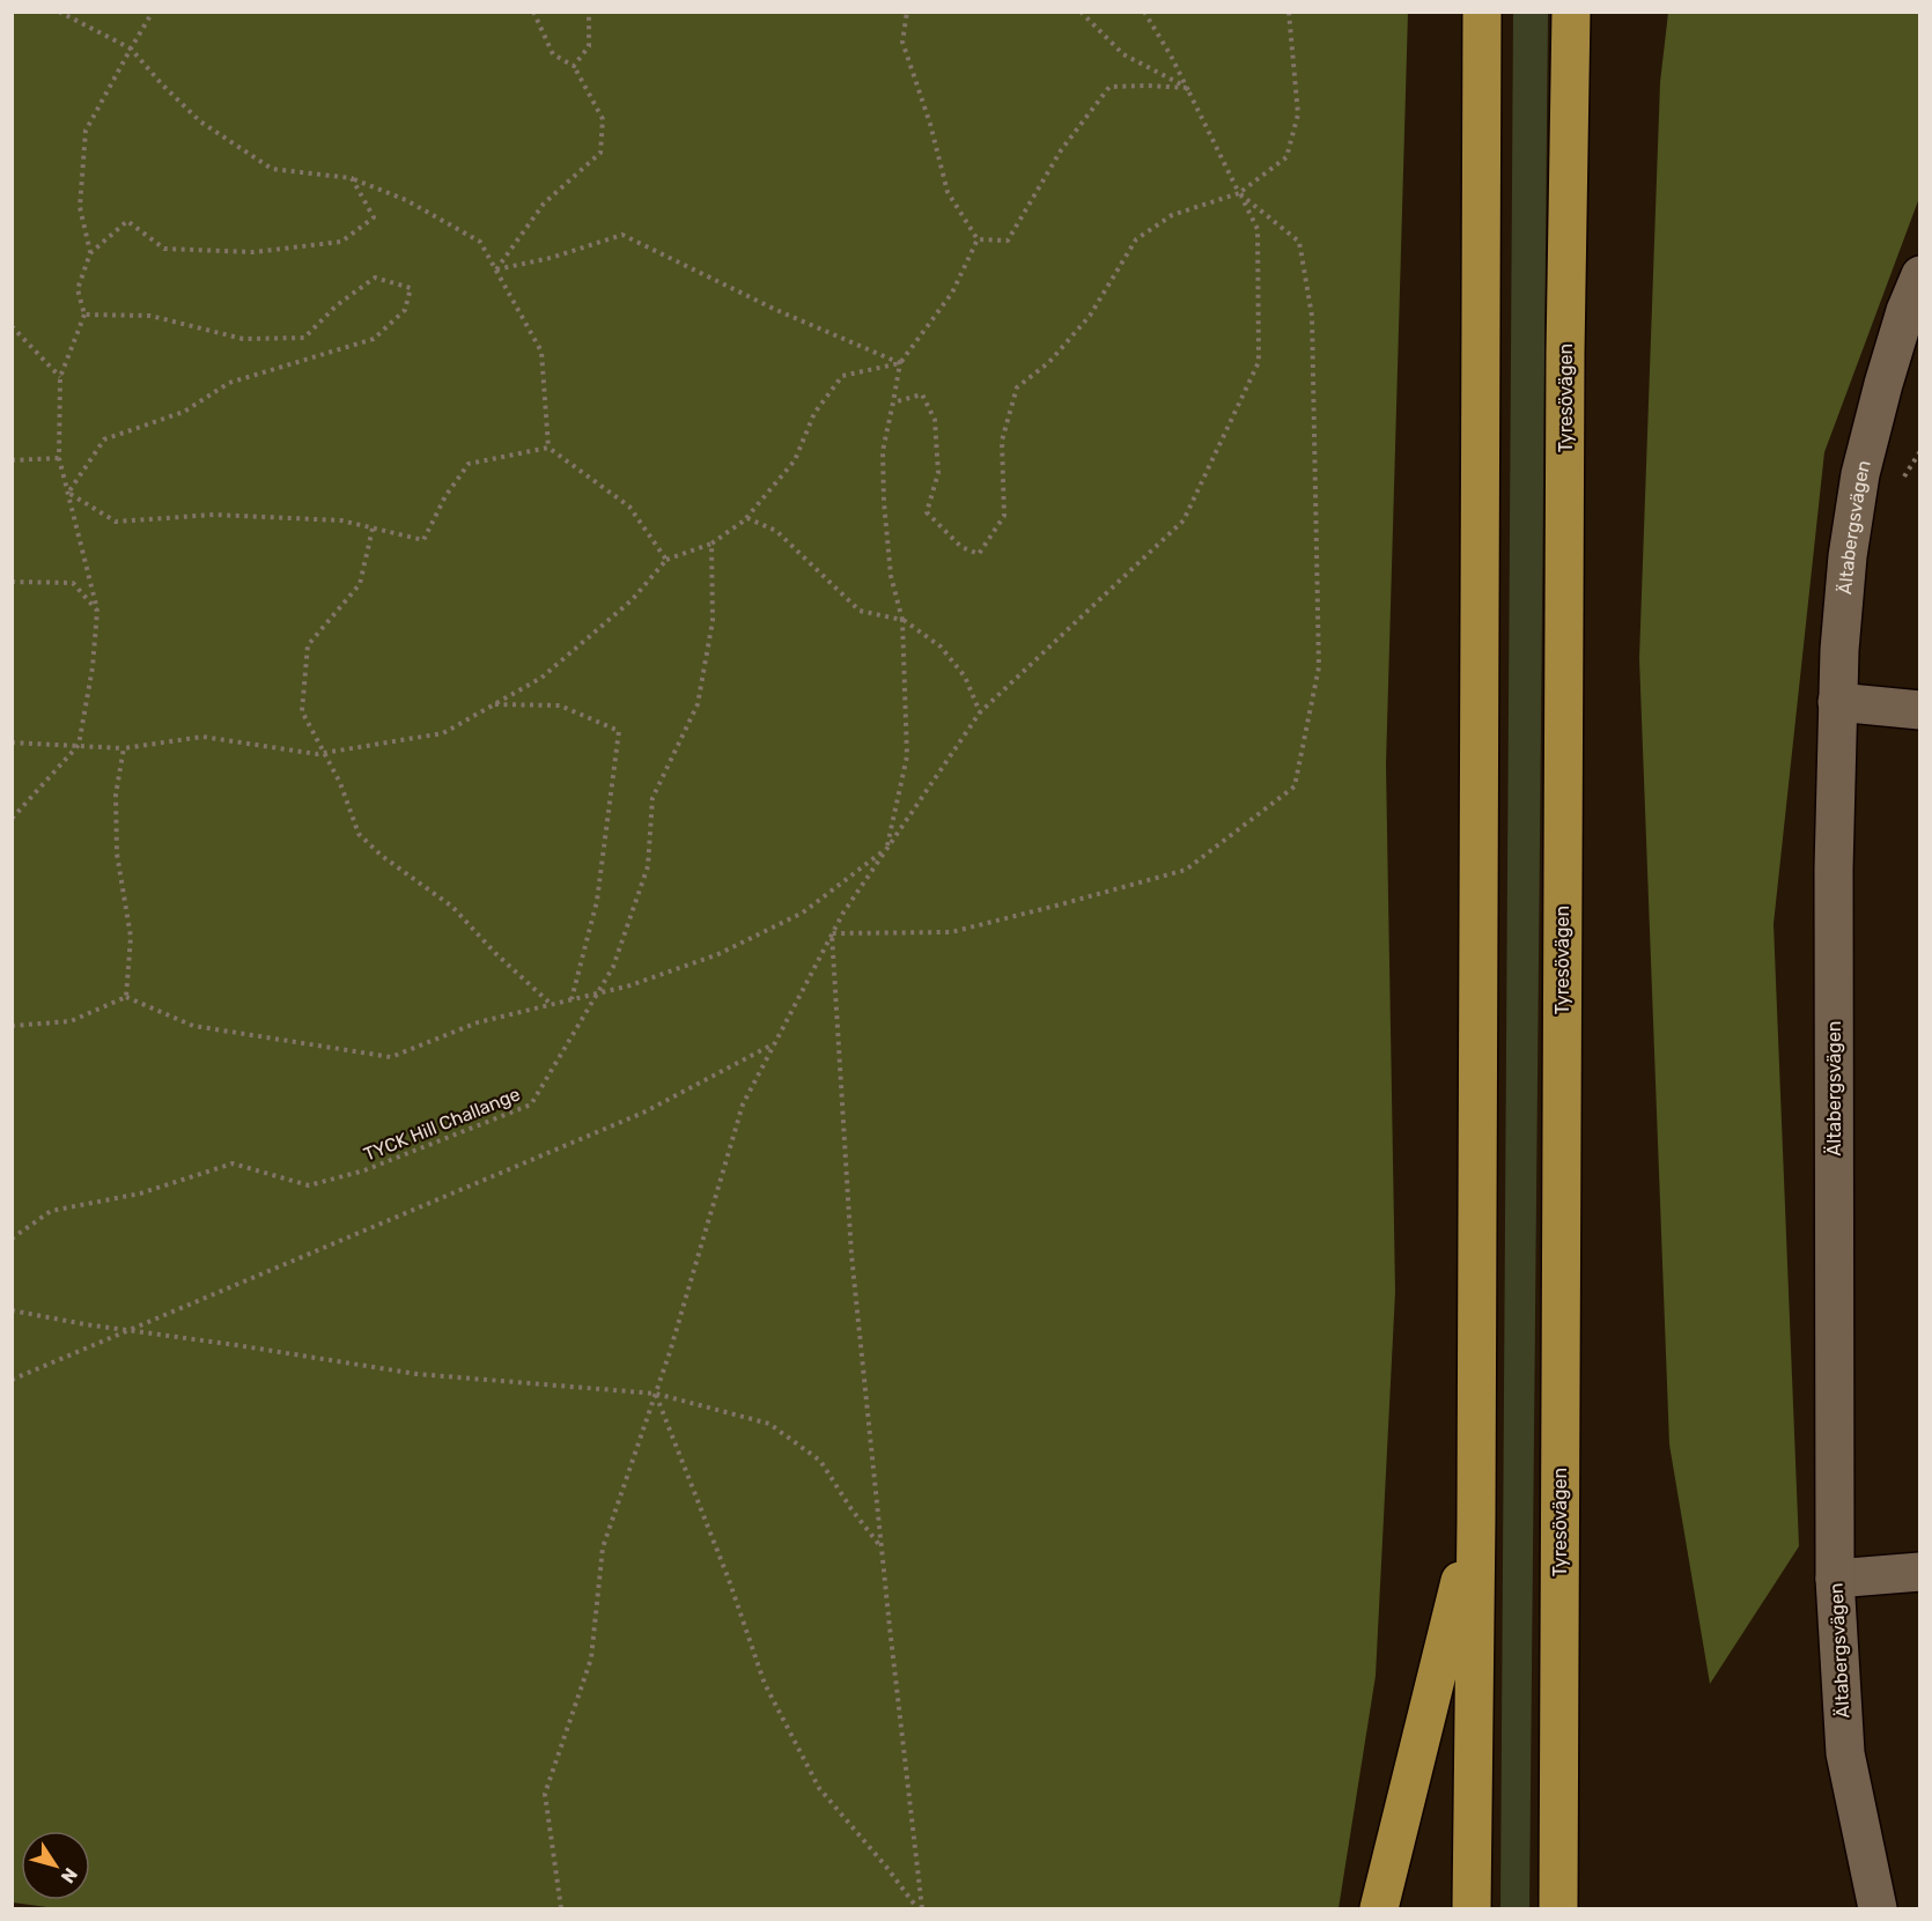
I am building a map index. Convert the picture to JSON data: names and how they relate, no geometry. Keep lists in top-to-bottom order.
{
  "streets": {
    "highway": ["Tyresövägen"],
    "street": ["Ältabergsvägen"],
    "path": ["TYCK Hill Challange"]
  },
  "north": "bottom right"
}
